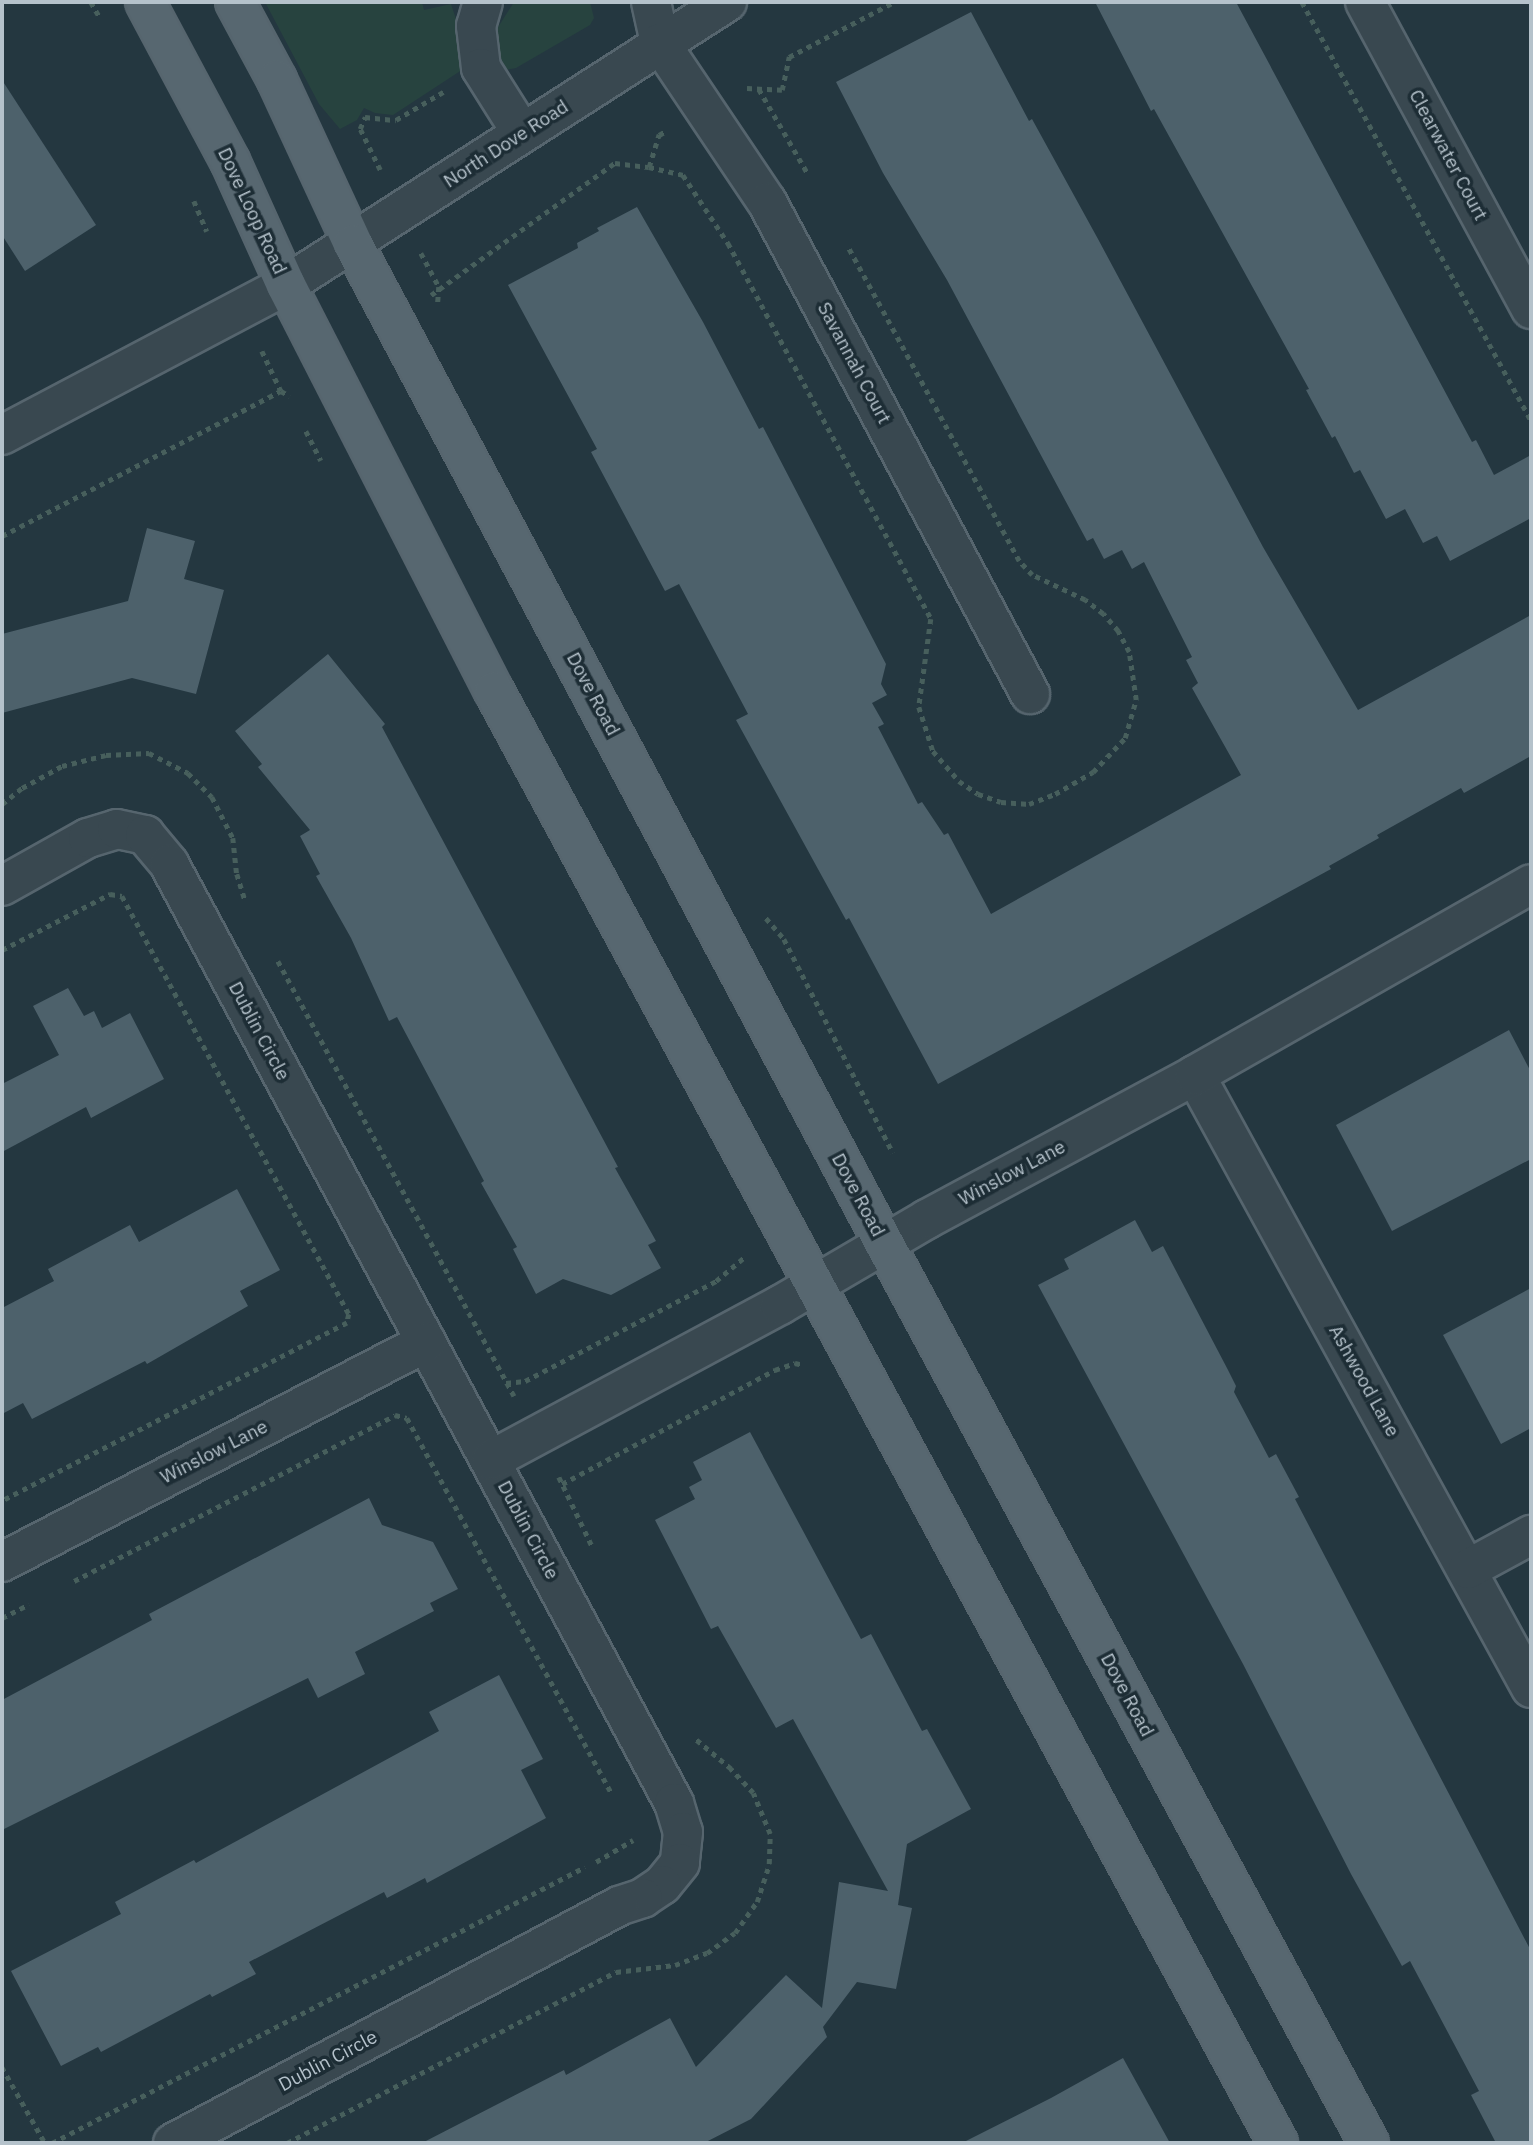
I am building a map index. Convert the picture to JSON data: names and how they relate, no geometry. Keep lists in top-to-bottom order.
{
  "streets": {
    "main road": ["Dove Loop Road", "Dove Road"],
    "street": [
      "North Dove Road",
      "Clearwater Court",
      "Savannah Court",
      "Dublin Circle",
      "Winslow Lane",
      "Ashwood Lane"
    ]
  },
  "crossings": [
    ["North Dove Road", "Dove Loop Road"],
    ["North Dove Road", "Savannah Court"],
    ["North Dove Road", "Dove Road"],
    ["Dove Road", "Winslow Lane"],
    ["Dublin Circle", "Winslow Lane"],
    ["Winslow Lane", "Ashwood Lane"]
  ]
}
